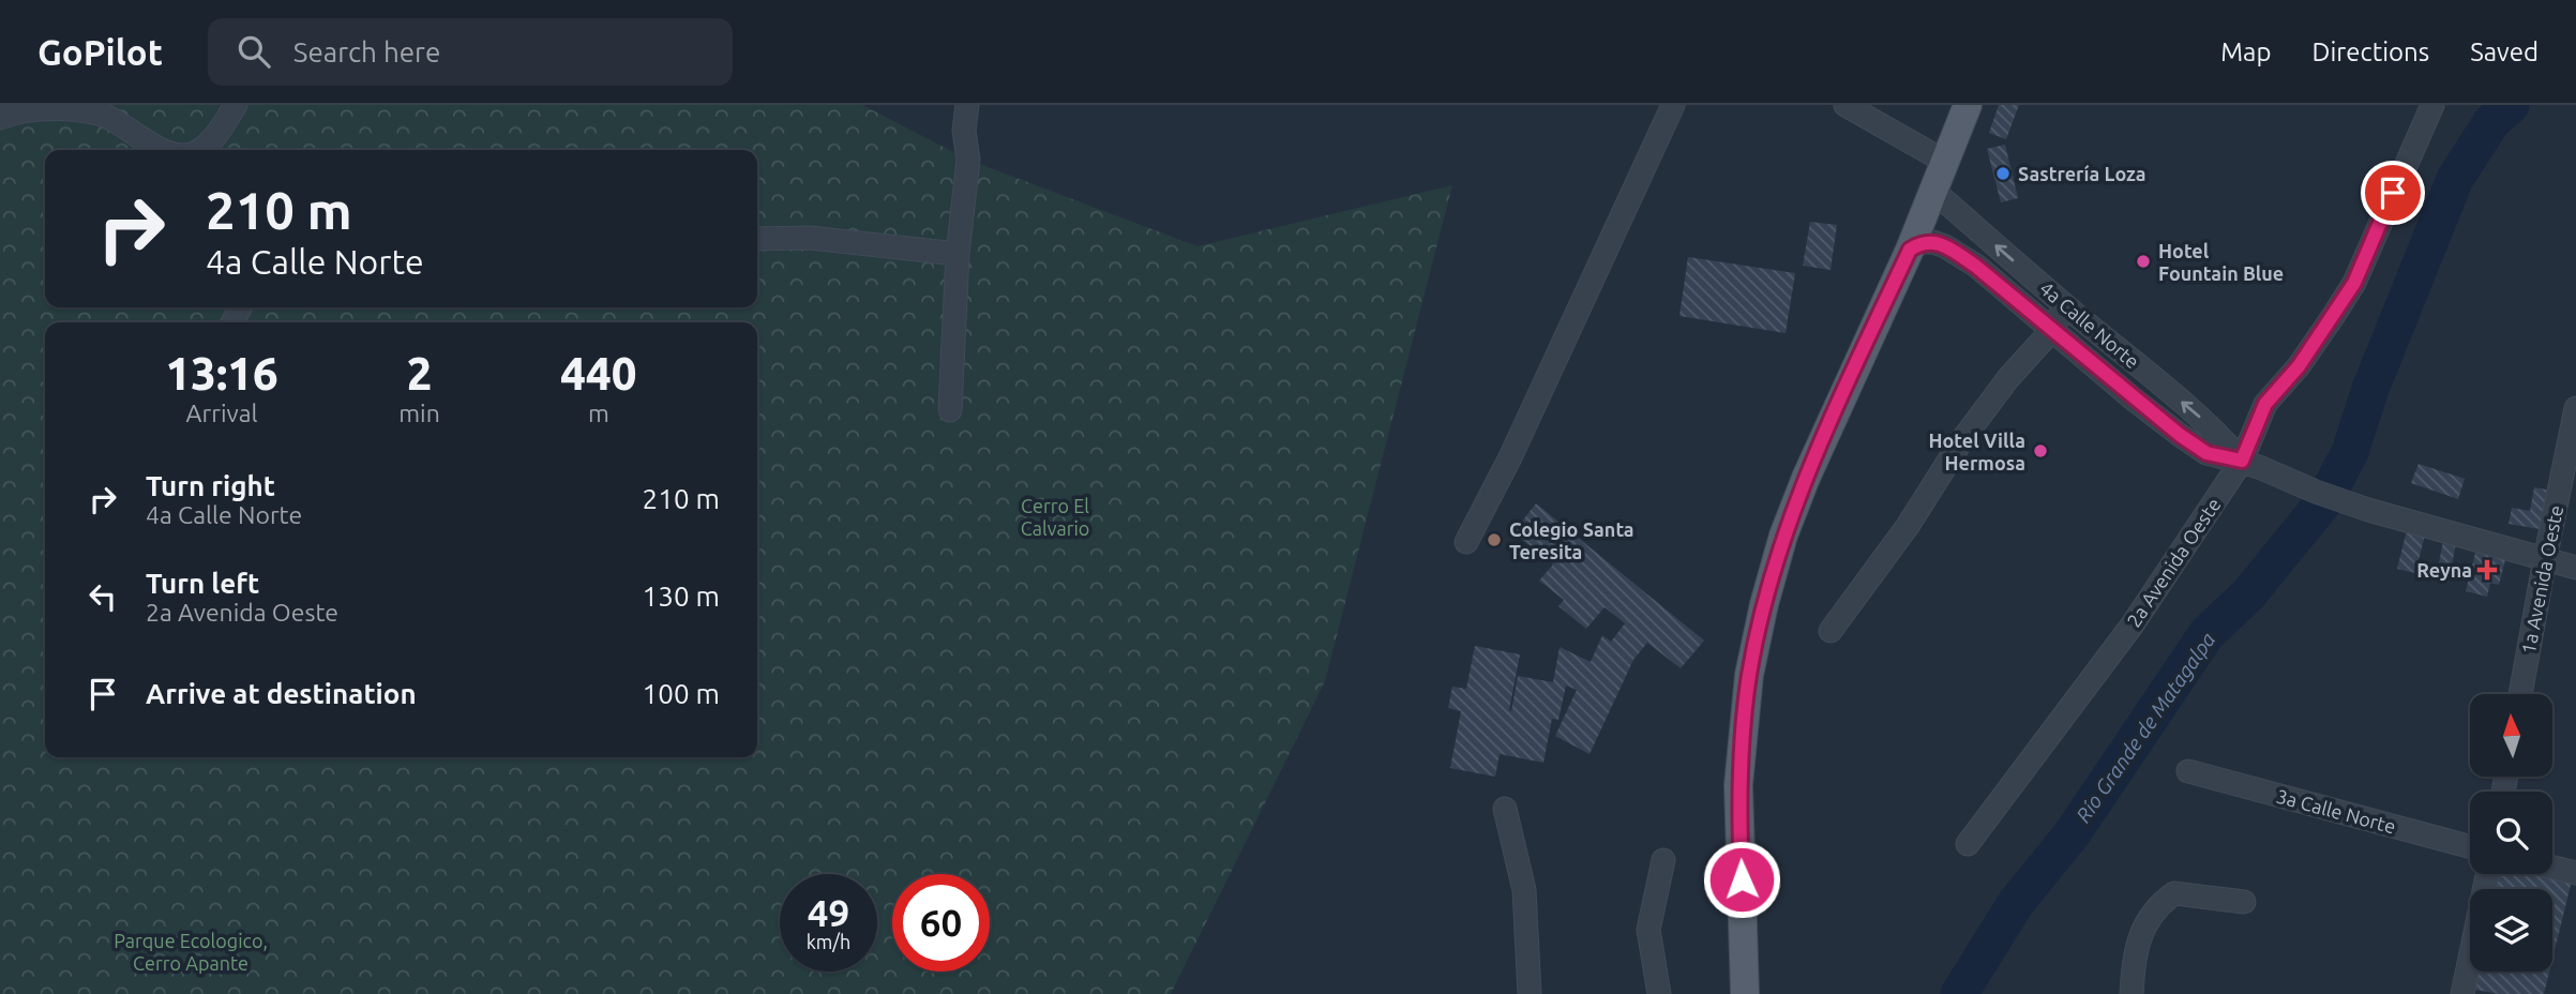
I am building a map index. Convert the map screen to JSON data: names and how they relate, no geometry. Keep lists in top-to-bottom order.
{
  "streets": {
    "street": [
      "4a Calle Norte",
      "2a Avenida Oeste",
      "1a Avenida Oeste",
      "3a Calle Norte"
    ]
  },
  "crossings": [
    ["4a Calle Norte", "2a Avenida Oeste"],
    ["4a Calle Norte", "1a Avenida Oeste"]
  ],
  "water": ["Río Grande de Matagalpa"],
  "parks": ["Cerro El Calvario", "Parque Ecologico, Cerro Apante"],
  "places": {
    "other": [
      "Sastrería Loza",
      "Hotel Fountain Blue",
      "Hotel Villa Hermosa",
      "Colegio Santa Teresita"
    ],
    "health": ["Reyna"]
  },
  "north": "top",
  "page": {
    "header": "GoPilot",
    "search": "Search here",
    "nav": ["Map", "Directions", "Saved"],
    "turn": ["210 m", "4a Calle Norte"],
    "eta": [
      "13:16",
      "Arrival",
      "2",
      "min",
      "440",
      "m"
    ],
    "list": [
      {
        "name": "Turn right",
        "note": "4a Calle Norte",
        "value": "210 m"
      },
      {
        "name": "Turn left",
        "note": "2a Avenida Oeste",
        "value": "130 m"
      },
      {
        "name": "Arrive at destination",
        "value": "100 m"
      }
    ],
    "speed": "49 km/h",
    "limit": "60"
  }
}
